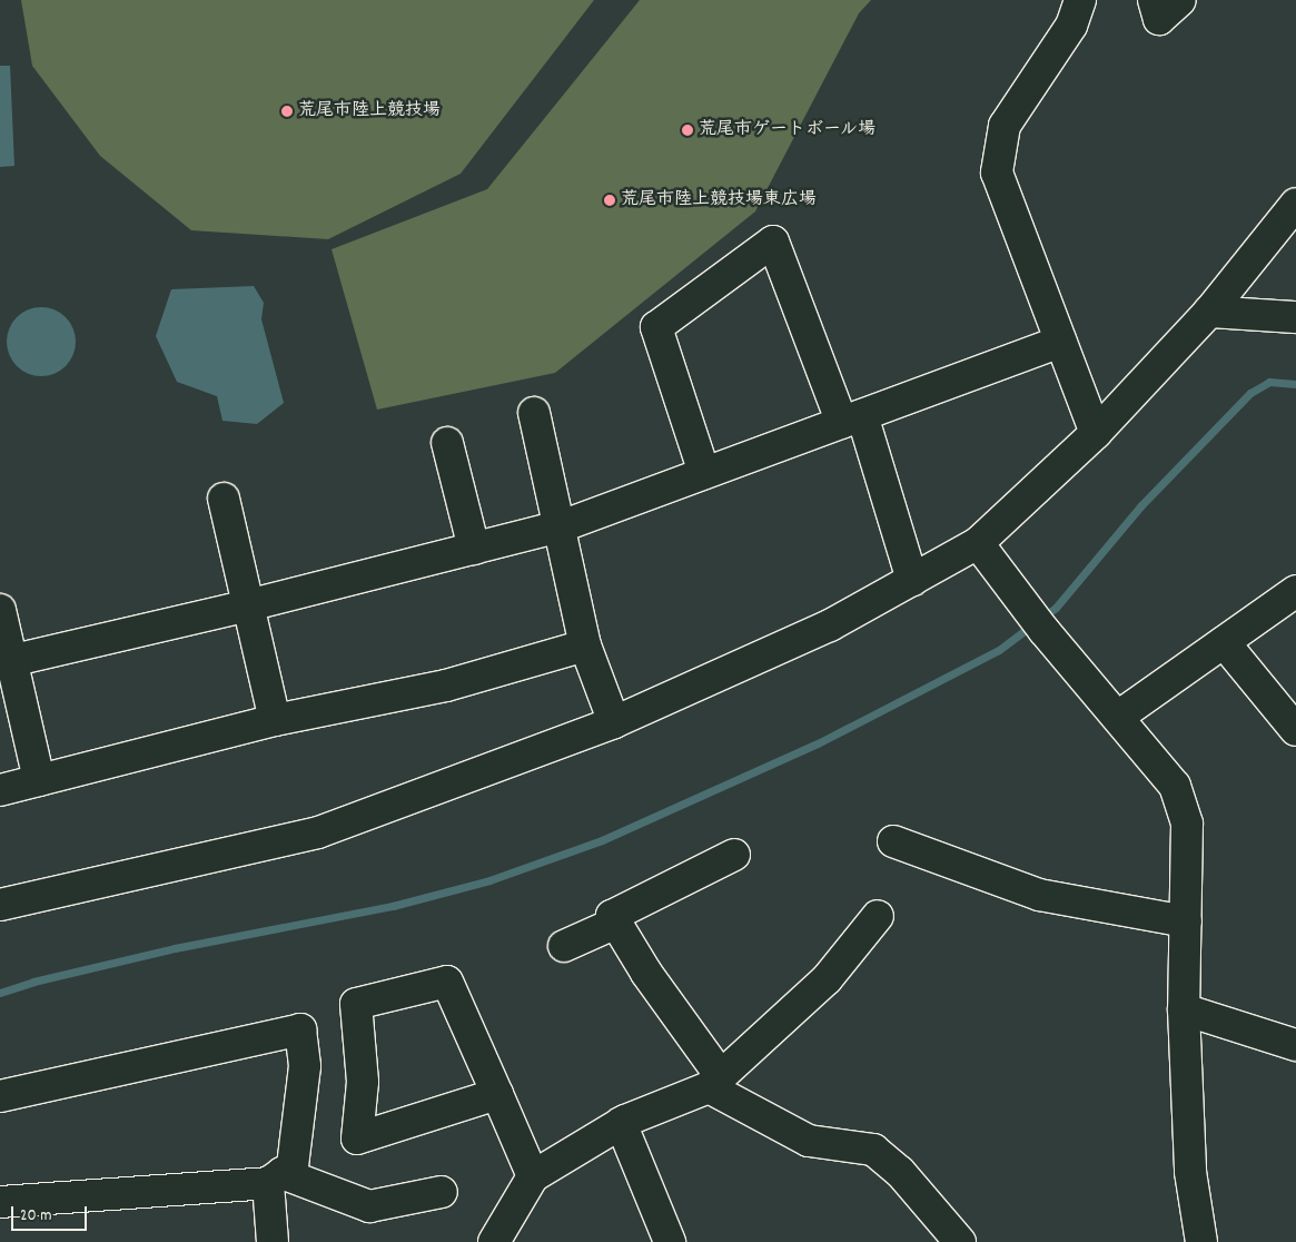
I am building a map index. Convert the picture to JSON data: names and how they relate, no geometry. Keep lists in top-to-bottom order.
{
  "places": ["荒尾市陸上競技場", "荒尾市ゲートボール場", "荒尾市陸上競技場東広場"],
  "scale_bar": "20 m"
}
